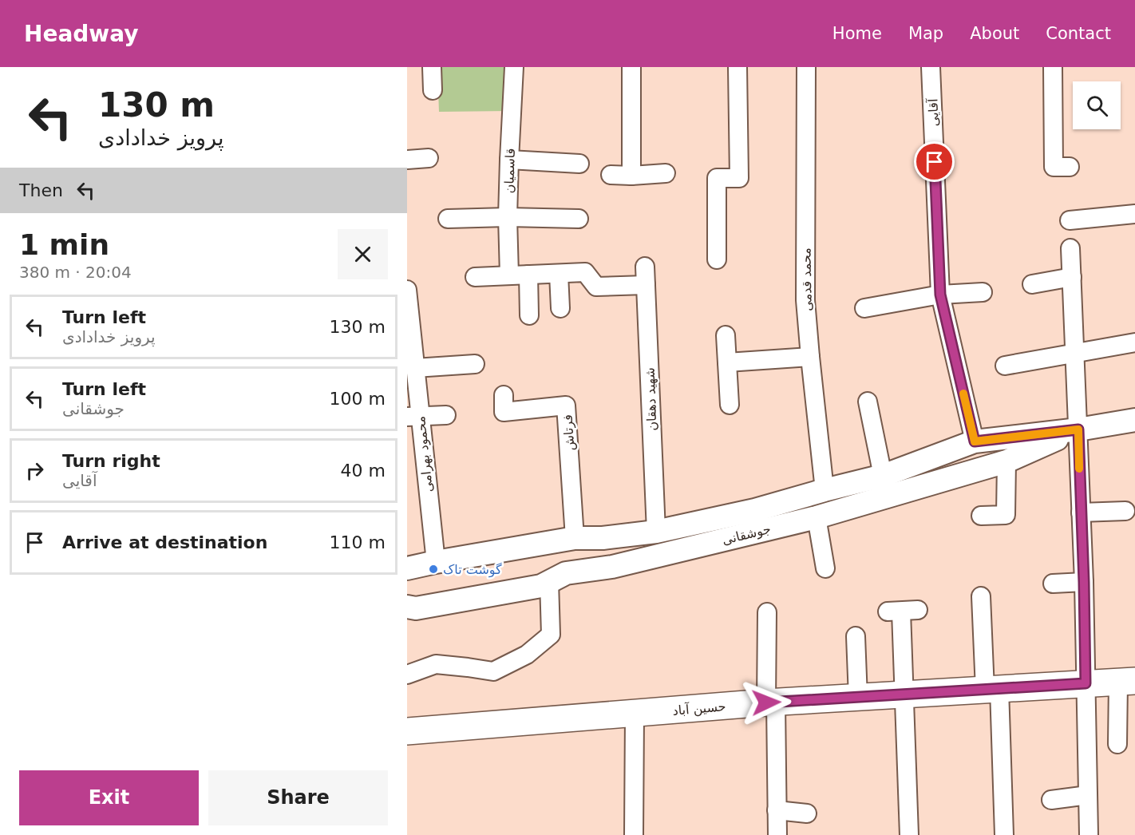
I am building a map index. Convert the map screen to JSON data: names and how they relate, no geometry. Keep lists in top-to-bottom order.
{
  "streets": {
    "main road": ["حسین آباد"],
    "street": [
      "آقایی",
      "قاسمیان",
      "محمد قدمی",
      "شهید دهقان",
      "فرتاش",
      "محمود بهرامی",
      "جوشقانی"
    ]
  },
  "crossings": [
    ["آقایی", "جوشقانی"],
    ["محمد قدمی", "جوشقانی"],
    ["شهید دهقان", "جوشقانی"],
    ["فرتاش", "جوشقانی"],
    ["محمود بهرامی", "جوشقانی"]
  ],
  "places": ["گوشت تاک"],
  "page": {
    "header": "Headway",
    "nav": [
      "Home",
      "Map",
      "About",
      "Contact"
    ],
    "turn": ["130 m", "پرویز خدادادی"],
    "then": "Then",
    "heading": ["1 min", "380 m · 20:04"],
    "list": [
      {
        "name": "Turn left",
        "note": "پرویز خدادادی",
        "value": "130 m"
      },
      {
        "name": "Turn left",
        "note": "جوشقانی",
        "value": "100 m"
      },
      {
        "name": "Turn right",
        "note": "آقایی",
        "value": "40 m"
      },
      {
        "name": "Arrive at destination",
        "value": "110 m"
      }
    ],
    "buttons": ["Exit", "Share"]
  }
}
